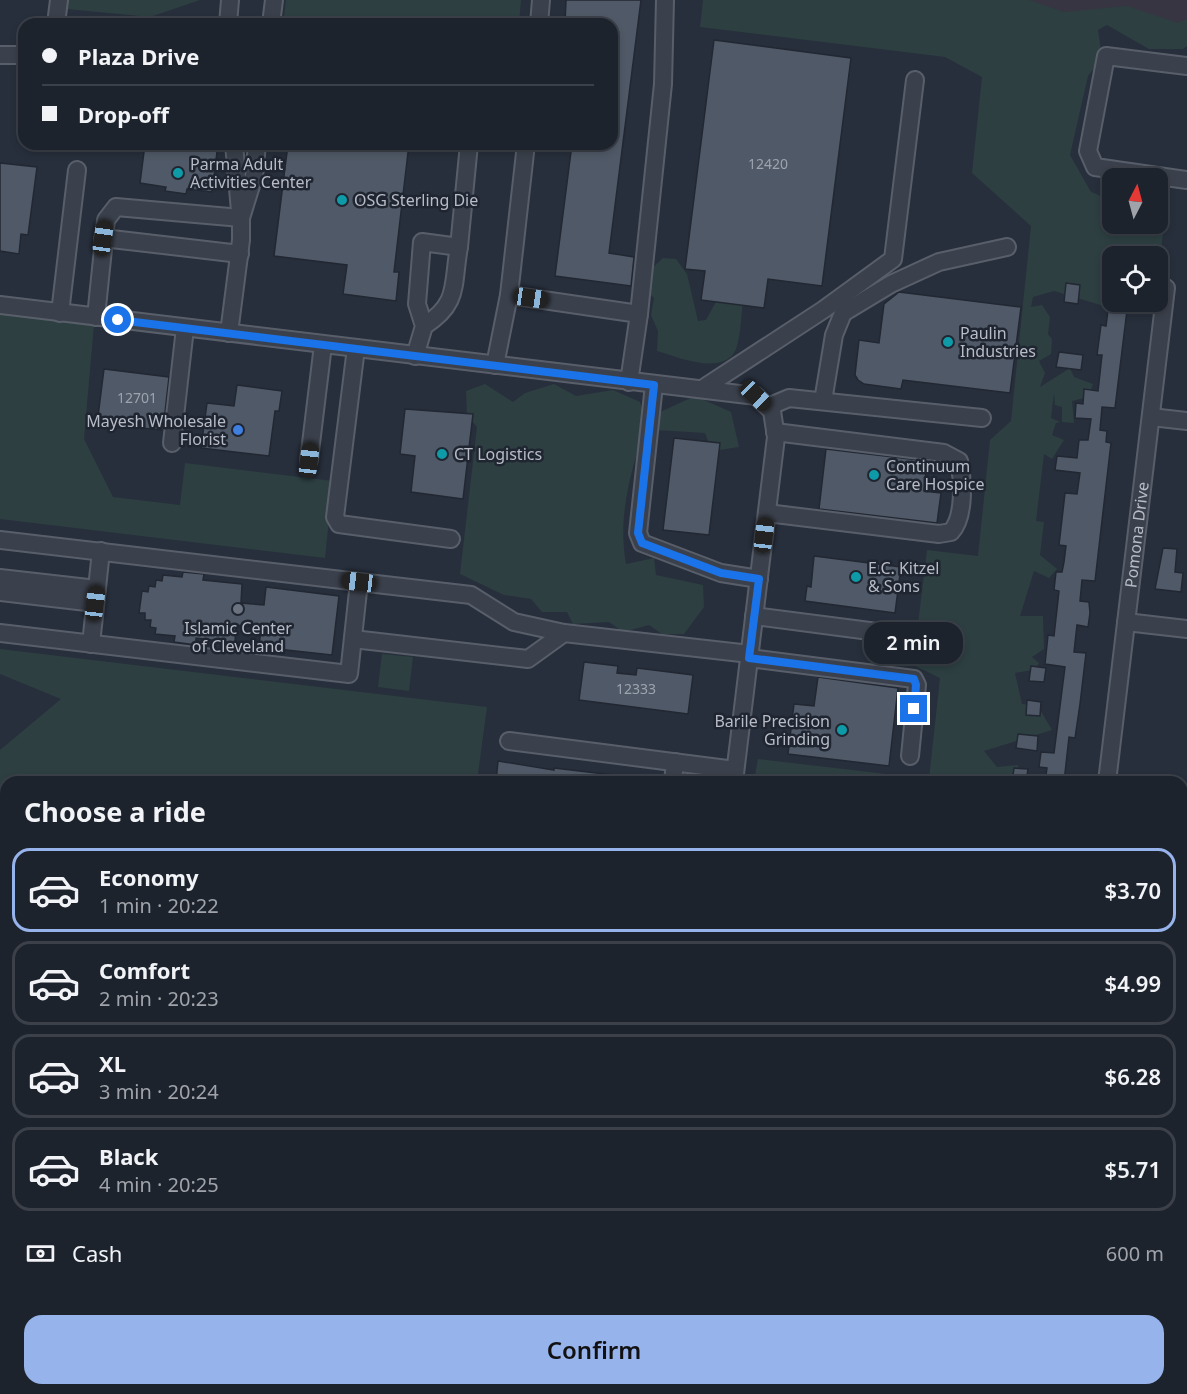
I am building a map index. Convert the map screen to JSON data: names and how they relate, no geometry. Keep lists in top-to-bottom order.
{
  "streets": {
    "street": ["Pomona Drive"]
  },
  "places": [
    "Parma Adult Activities Center",
    "OSG Sterling Die",
    "Paulin Industries",
    "Mayesh Wholesale Florist",
    "CT Logistics",
    "Continuum Care Hospice",
    "E.C. Kitzel & Sons",
    "Islamic Center of Cleveland",
    "Barile Precision Grinding"
  ],
  "house_numbers": ["12420", "12701", "12333"],
  "north": "top",
  "page": {
    "banner": ["Plaza Drive", "Drop-off"],
    "bubble": "2 min",
    "heading": "Choose a ride",
    "list": [
      {
        "name": "Economy",
        "note": "1 min · 20:22",
        "value": "$3.70"
      },
      {
        "name": "Comfort",
        "note": "2 min · 20:23",
        "value": "$4.99"
      },
      {
        "name": "XL",
        "note": "3 min · 20:24",
        "value": "$6.28"
      },
      {
        "name": "Black",
        "note": "4 min · 20:25",
        "value": "$5.71"
      }
    ],
    "pay": ["Cash", "600 m"],
    "buttons": "Confirm"
  }
}
